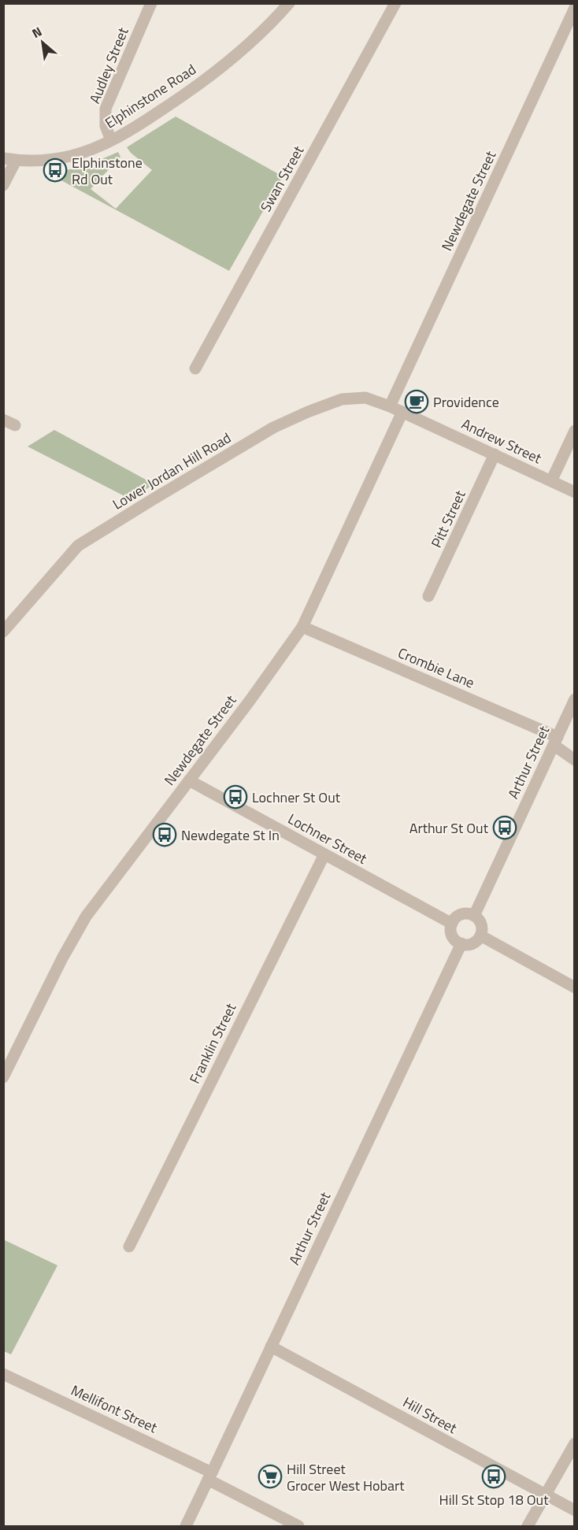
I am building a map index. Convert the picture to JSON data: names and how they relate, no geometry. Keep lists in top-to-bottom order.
{
  "streets": {
    "street": [
      "Audley Street",
      "Elphinstone Road",
      "Swan Street",
      "Newdegate Street",
      "Andrew Street",
      "Lower Jordan Hill Road",
      "Pitt Street",
      "Crombie Lane",
      "Arthur Street",
      "Lochner Street",
      "Franklin Street",
      "Mellifont Street",
      "Hill Street"
    ]
  },
  "crossings": [
    ["Audley Street", "Elphinstone Road"],
    ["Newdegate Street", "Andrew Street"],
    ["Newdegate Street", "Lower Jordan Hill Road"],
    ["Newdegate Street", "Crombie Lane"],
    ["Newdegate Street", "Lochner Street"],
    ["Andrew Street", "Lower Jordan Hill Road"],
    ["Andrew Street", "Pitt Street"],
    ["Crombie Lane", "Arthur Street"],
    ["Arthur Street", "Lochner Street"],
    ["Arthur Street", "Mellifont Street"],
    ["Arthur Street", "Hill Street"],
    ["Lochner Street", "Franklin Street"]
  ],
  "places": {
    "bus stop": [
      "Elphinstone Rd Out",
      "Lochner St Out",
      "Arthur St Out",
      "Newdegate St In",
      "Hill St Stop 18 Out"
    ],
    "cafe": ["Providence"],
    "supermarket": ["Hill Street Grocer West Hobart"]
  },
  "north": "top left"
}
